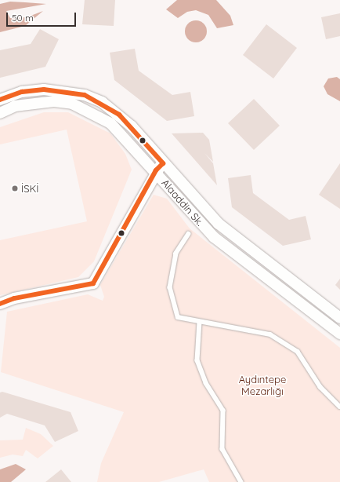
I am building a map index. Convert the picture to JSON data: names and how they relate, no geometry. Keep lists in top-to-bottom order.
{
  "streets": {
    "street": ["Alaaddin Sk."]
  },
  "parks": ["Aydıntepe Mezarlığı"],
  "places": ["İSKİ"],
  "scale_bar": "50 m"
}
